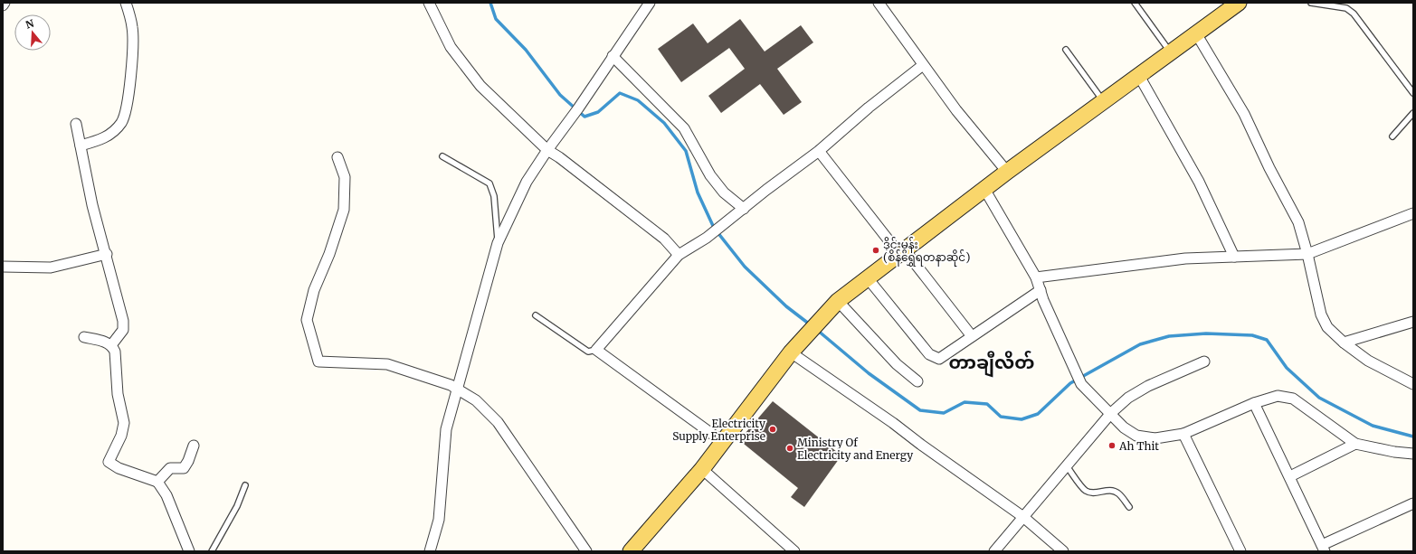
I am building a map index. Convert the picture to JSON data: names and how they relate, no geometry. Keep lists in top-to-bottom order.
{
  "districts": ["တာချီလိတ်"],
  "places": [
    "ဒိုင်းမွန်း (စိန်ရွှေရတနာဆိုင်)",
    "Electricity Supply Enterprise",
    "Ah Thit",
    "Ministry Of Electricity and Energy"
  ],
  "north": "top"
}
